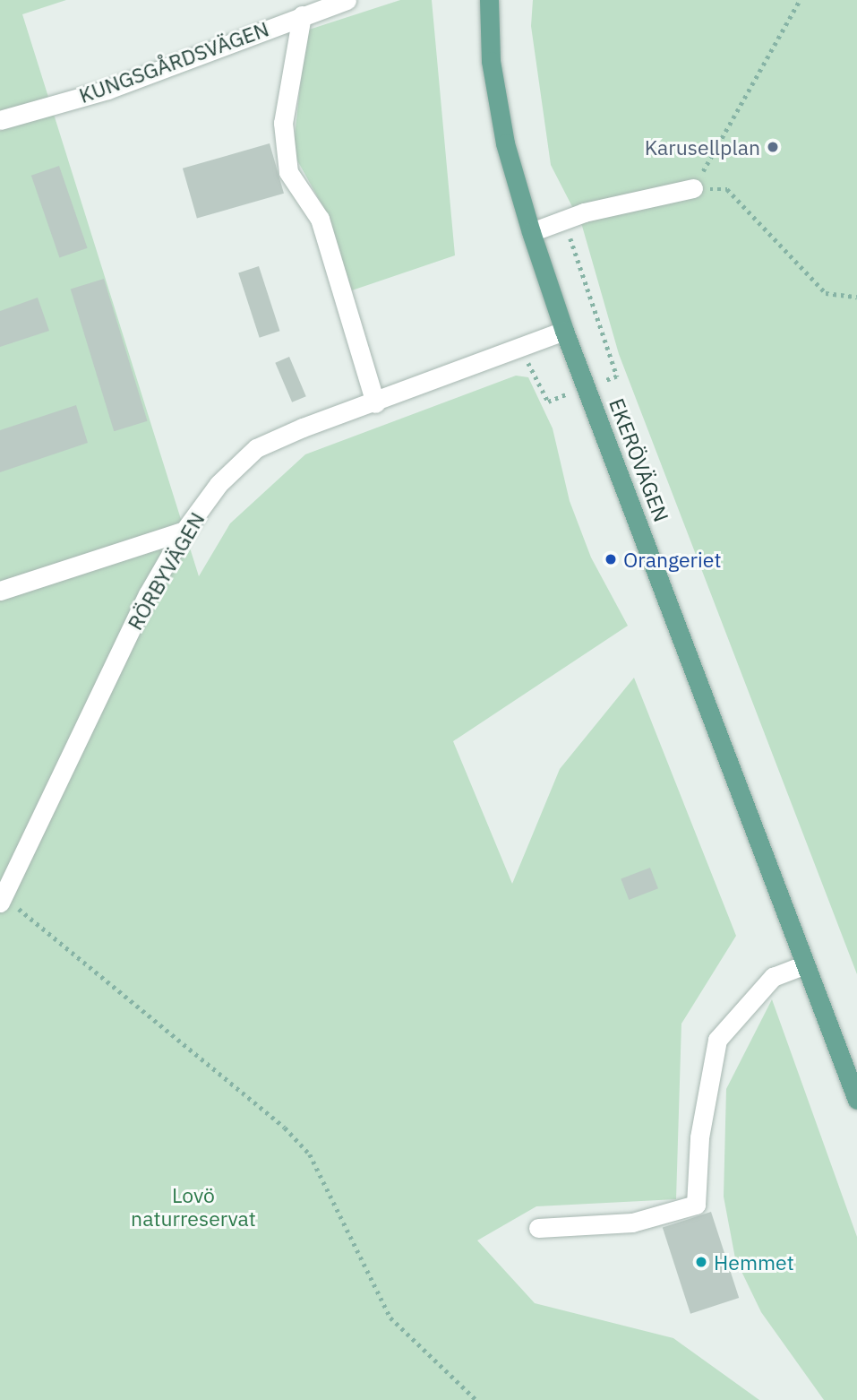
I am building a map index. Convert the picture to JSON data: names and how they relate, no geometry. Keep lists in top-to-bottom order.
{
  "streets": {
    "main road": ["EKERÖVÄGEN"],
    "street": ["KUNGSGÅRDSVÄGEN", "RÖRBYVÄGEN"]
  },
  "crossings": [
    ["EKERÖVÄGEN", "RÖRBYVÄGEN"]
  ],
  "parks": ["Lovö naturreservat"],
  "places": ["Karusellplan", "Orangeriet", "Hemmet"]
}
